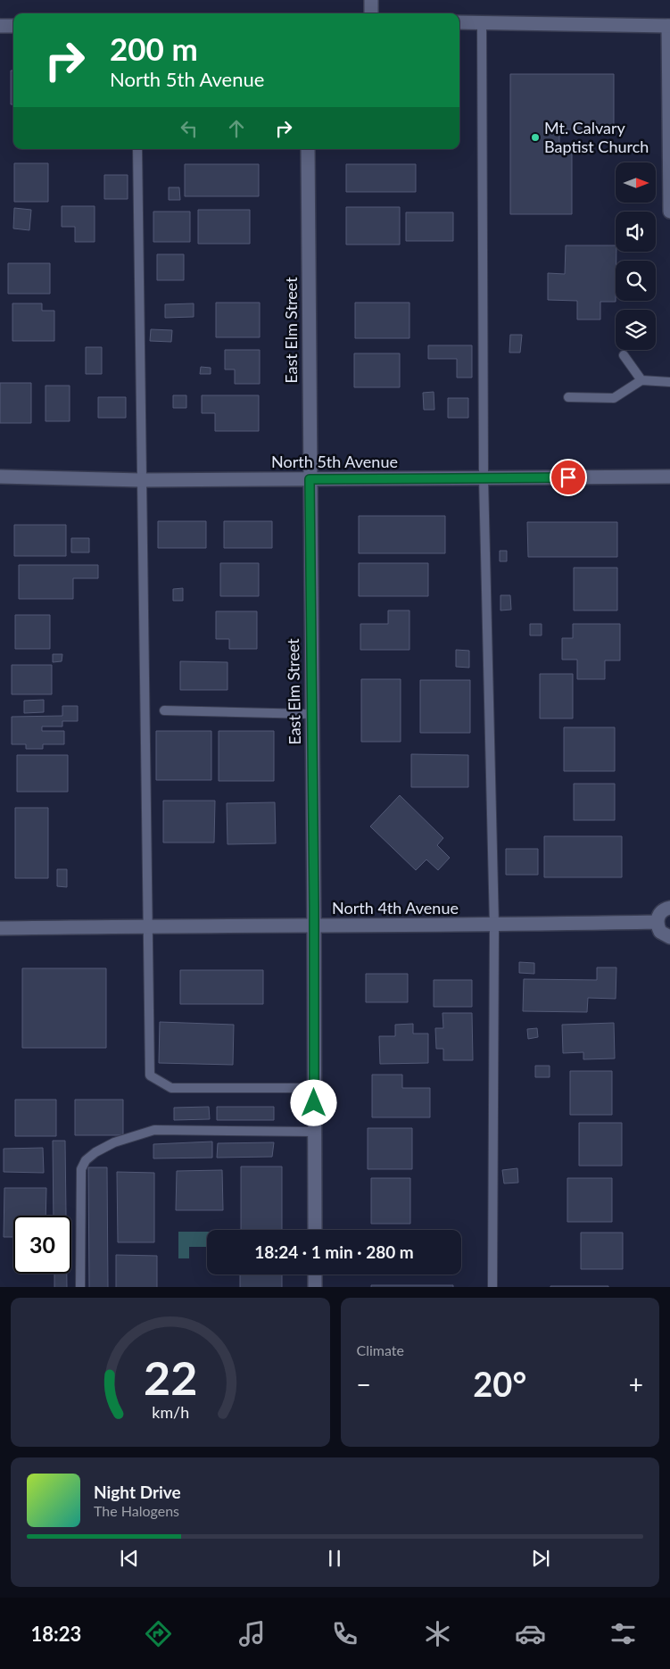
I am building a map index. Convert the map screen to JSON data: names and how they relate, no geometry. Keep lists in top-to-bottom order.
{
  "streets": {
    "street": ["East Elm Street", "North 5th Avenue", "North 4th Avenue"]
  },
  "crossings": [
    ["East Elm Street", "North 5th Avenue"],
    ["East Elm Street", "North 4th Avenue"]
  ],
  "places": ["Mt. Calvary Baptist Church"],
  "north": "right",
  "page": {
    "turn": ["200 m", "North 5th Avenue"],
    "limit": "30",
    "trip": "18:24 · 1 min · 280 m",
    "tile": "Climate",
    "heat": ["−", "20°", "+"],
    "song": ["Night Drive", "The Halogens"],
    "tabs": "18:23",
    "gauge": ["22", "km/h"]
  }
}
